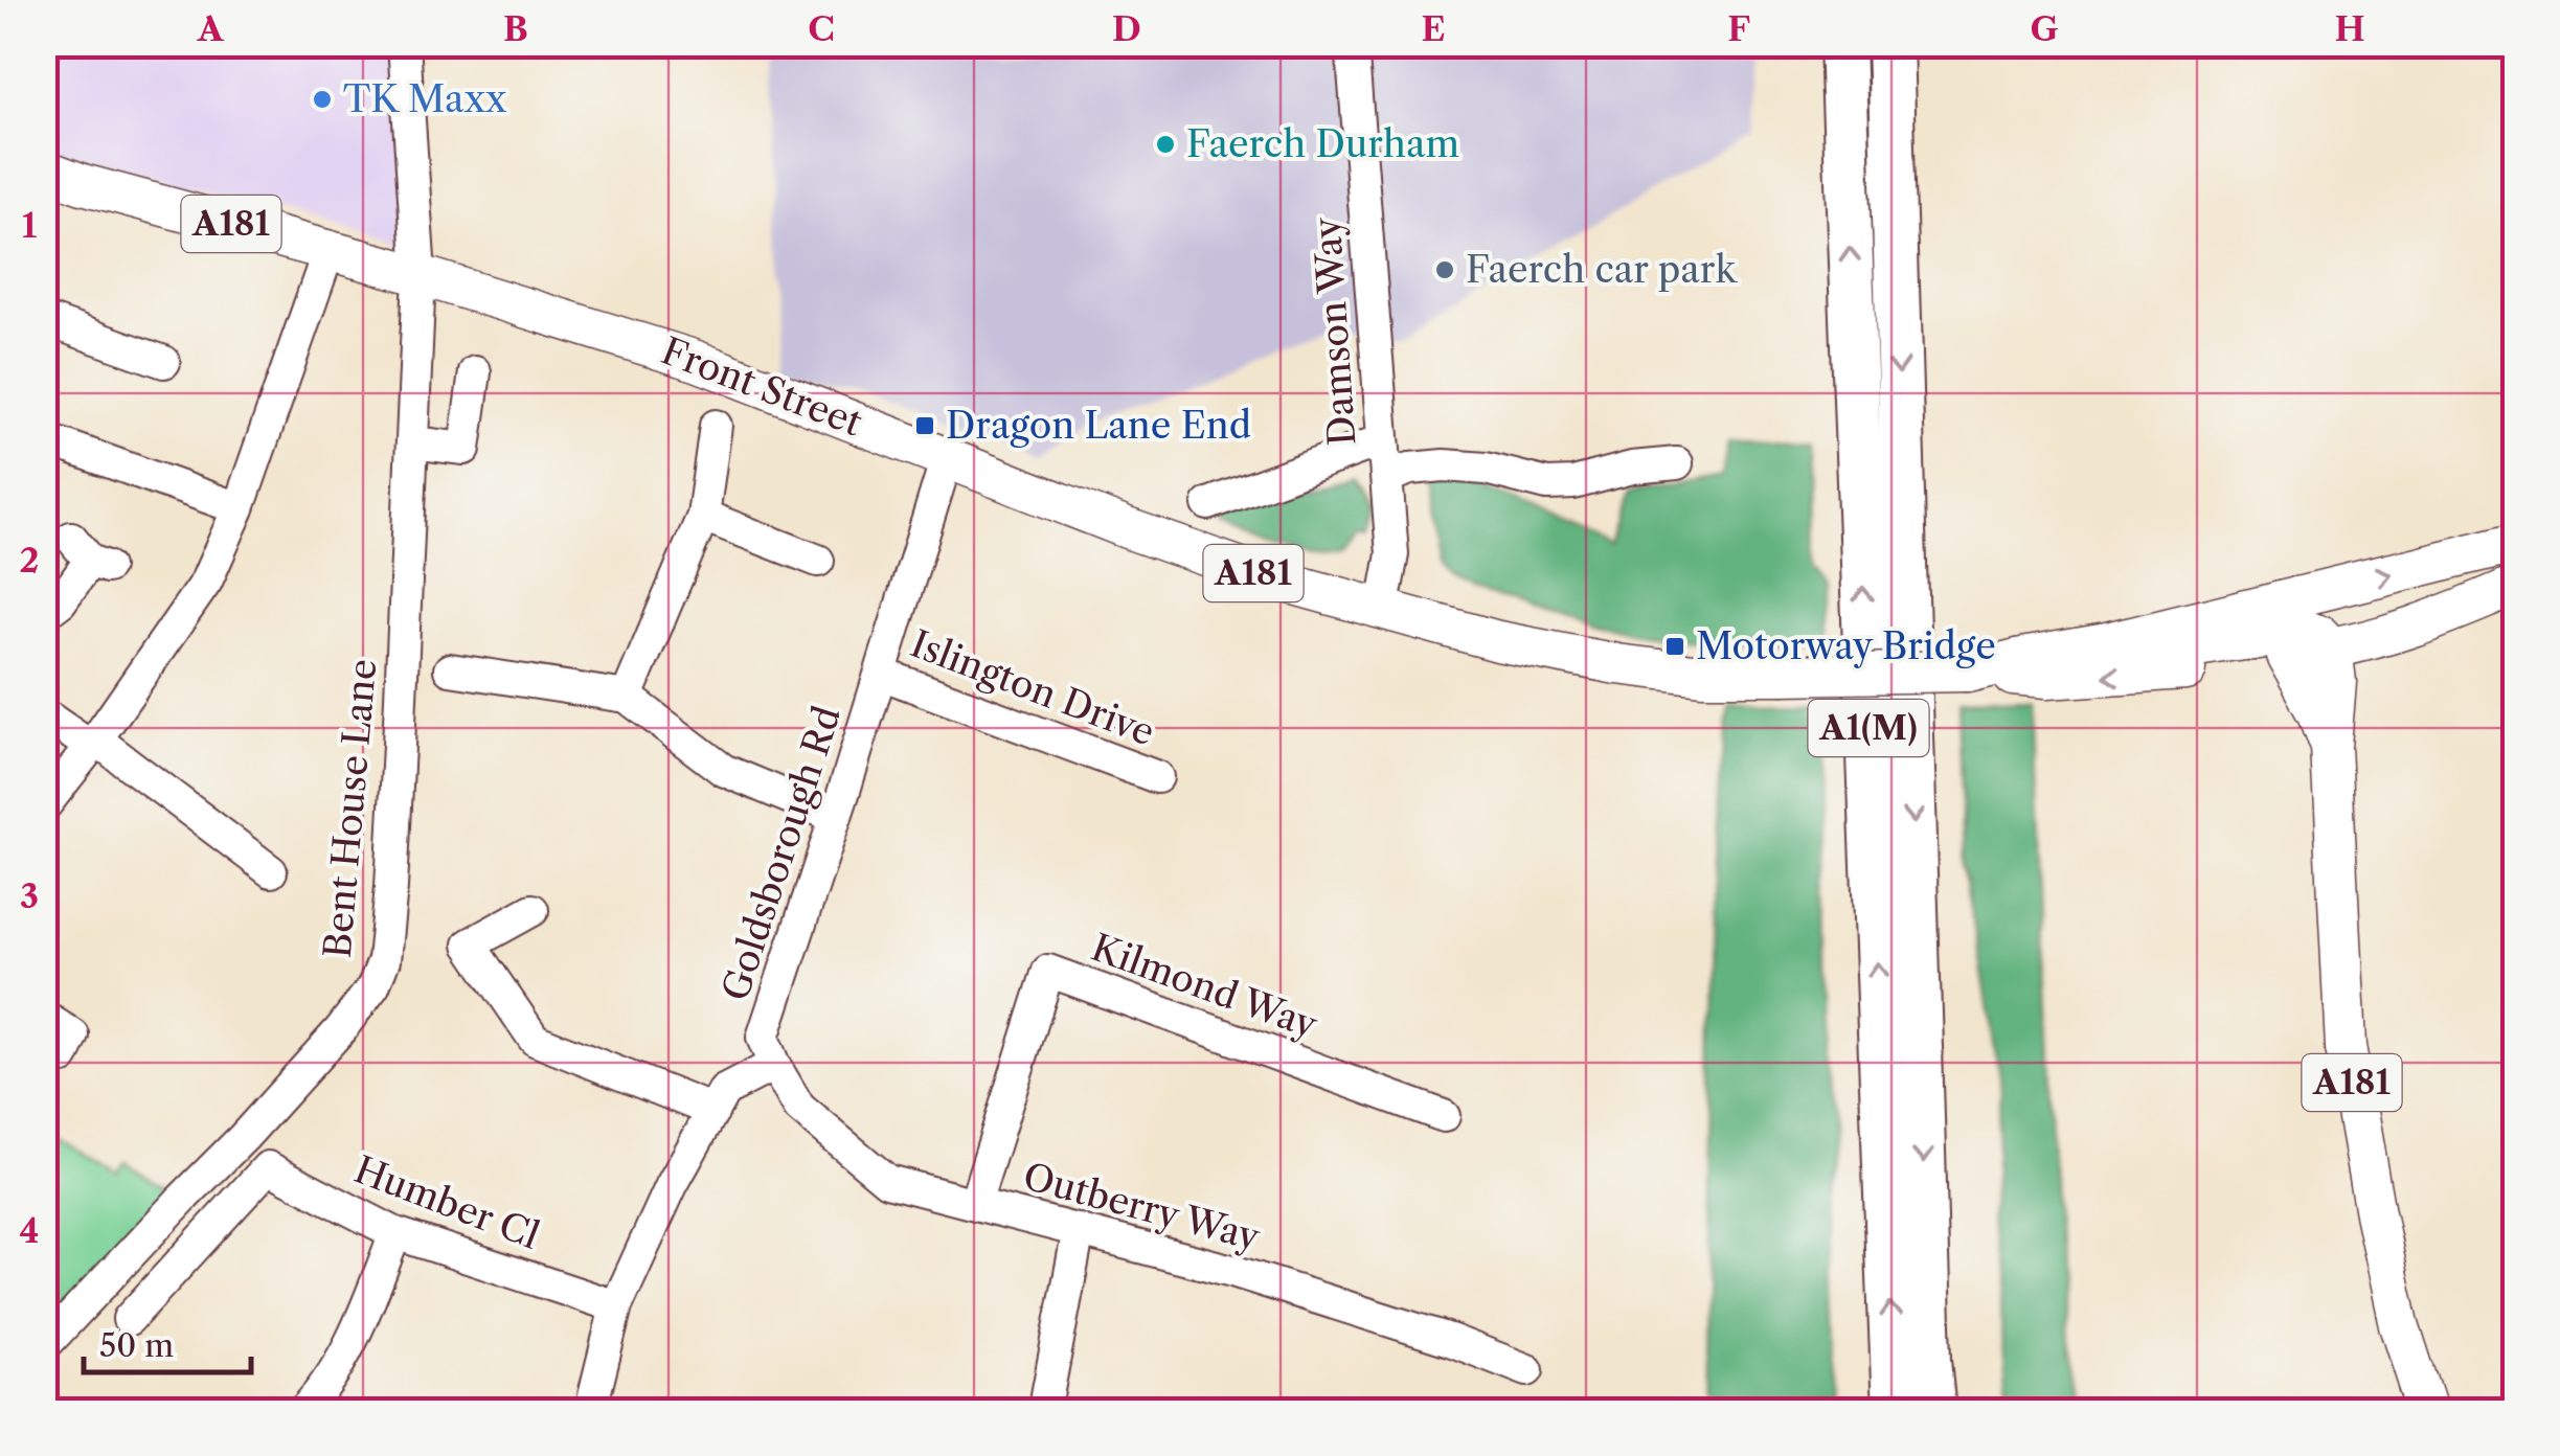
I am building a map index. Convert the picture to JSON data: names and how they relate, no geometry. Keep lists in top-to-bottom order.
{
  "streets": {
    "highway": ["A1(M)"],
    "main road": ["A181", "Front Street"],
    "street": [
      "Damson Way",
      "Islington Drive",
      "Bent House Lane",
      "Goldsborough Rd",
      "Kilmond Way",
      "Humber Cl",
      "Outberry Way"
    ]
  },
  "crossings": [
    ["A181", "Front Street"],
    ["Damson Way", "Front Street"],
    ["Front Street", "Bent House Lane"],
    ["Front Street", "Goldsborough Rd"],
    ["Islington Drive", "Goldsborough Rd"],
    ["Goldsborough Rd", "Outberry Way"],
    ["Kilmond Way", "Outberry Way"]
  ],
  "places": {
    "other": ["TK Maxx", "Faerch Durham", "Faerch car park"],
    "transit": ["Dragon Lane End", "Motorway Bridge"]
  },
  "scale_bar": "50 m",
  "grid": {
    "columns": [
      "A",
      "B",
      "C",
      "D",
      "E",
      "F",
      "G",
      "H"
    ],
    "rows": [
      "1",
      "2",
      "3",
      "4"
    ]
  }
}
